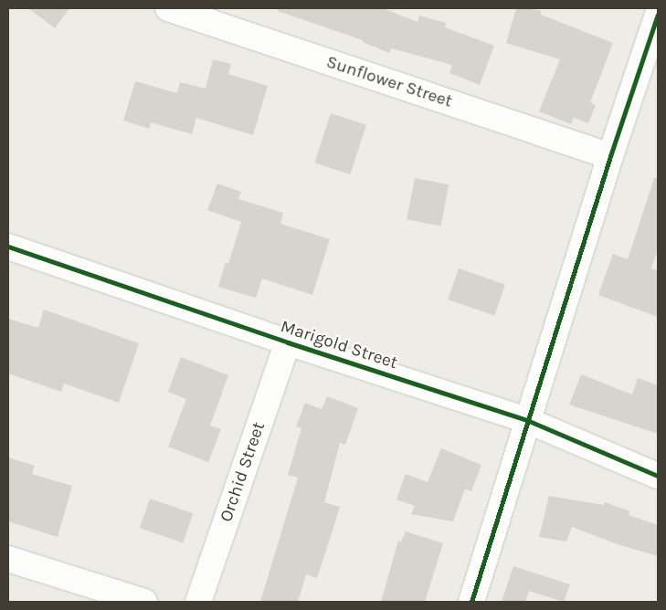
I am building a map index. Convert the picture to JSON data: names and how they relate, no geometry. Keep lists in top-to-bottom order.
{
  "streets": {
    "street": ["Sunflower Street", "Marigold Street", "Orchid Street"]
  },
  "crossings": [
    ["Marigold Street", "Orchid Street"]
  ]
}
